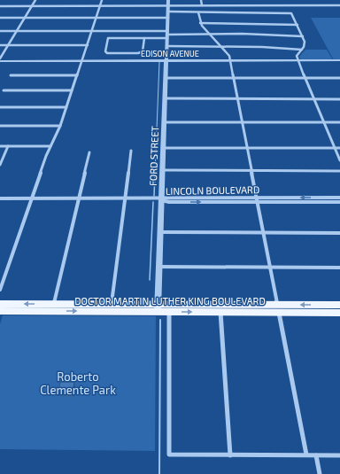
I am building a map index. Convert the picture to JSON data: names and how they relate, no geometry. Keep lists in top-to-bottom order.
{
  "streets": {
    "main road": ["DOCTOR MARTIN LUTHER KING BOULEVARD"],
    "street": ["EDISON AVENUE", "FORD STREET", "LINCOLN BOULEVARD"]
  },
  "crossings": [
    ["EDISON AVENUE", "FORD STREET"],
    ["FORD STREET", "LINCOLN BOULEVARD"],
    ["FORD STREET", "DOCTOR MARTIN LUTHER KING BOULEVARD"]
  ],
  "parks": ["Roberto Clemente Park"]
}
